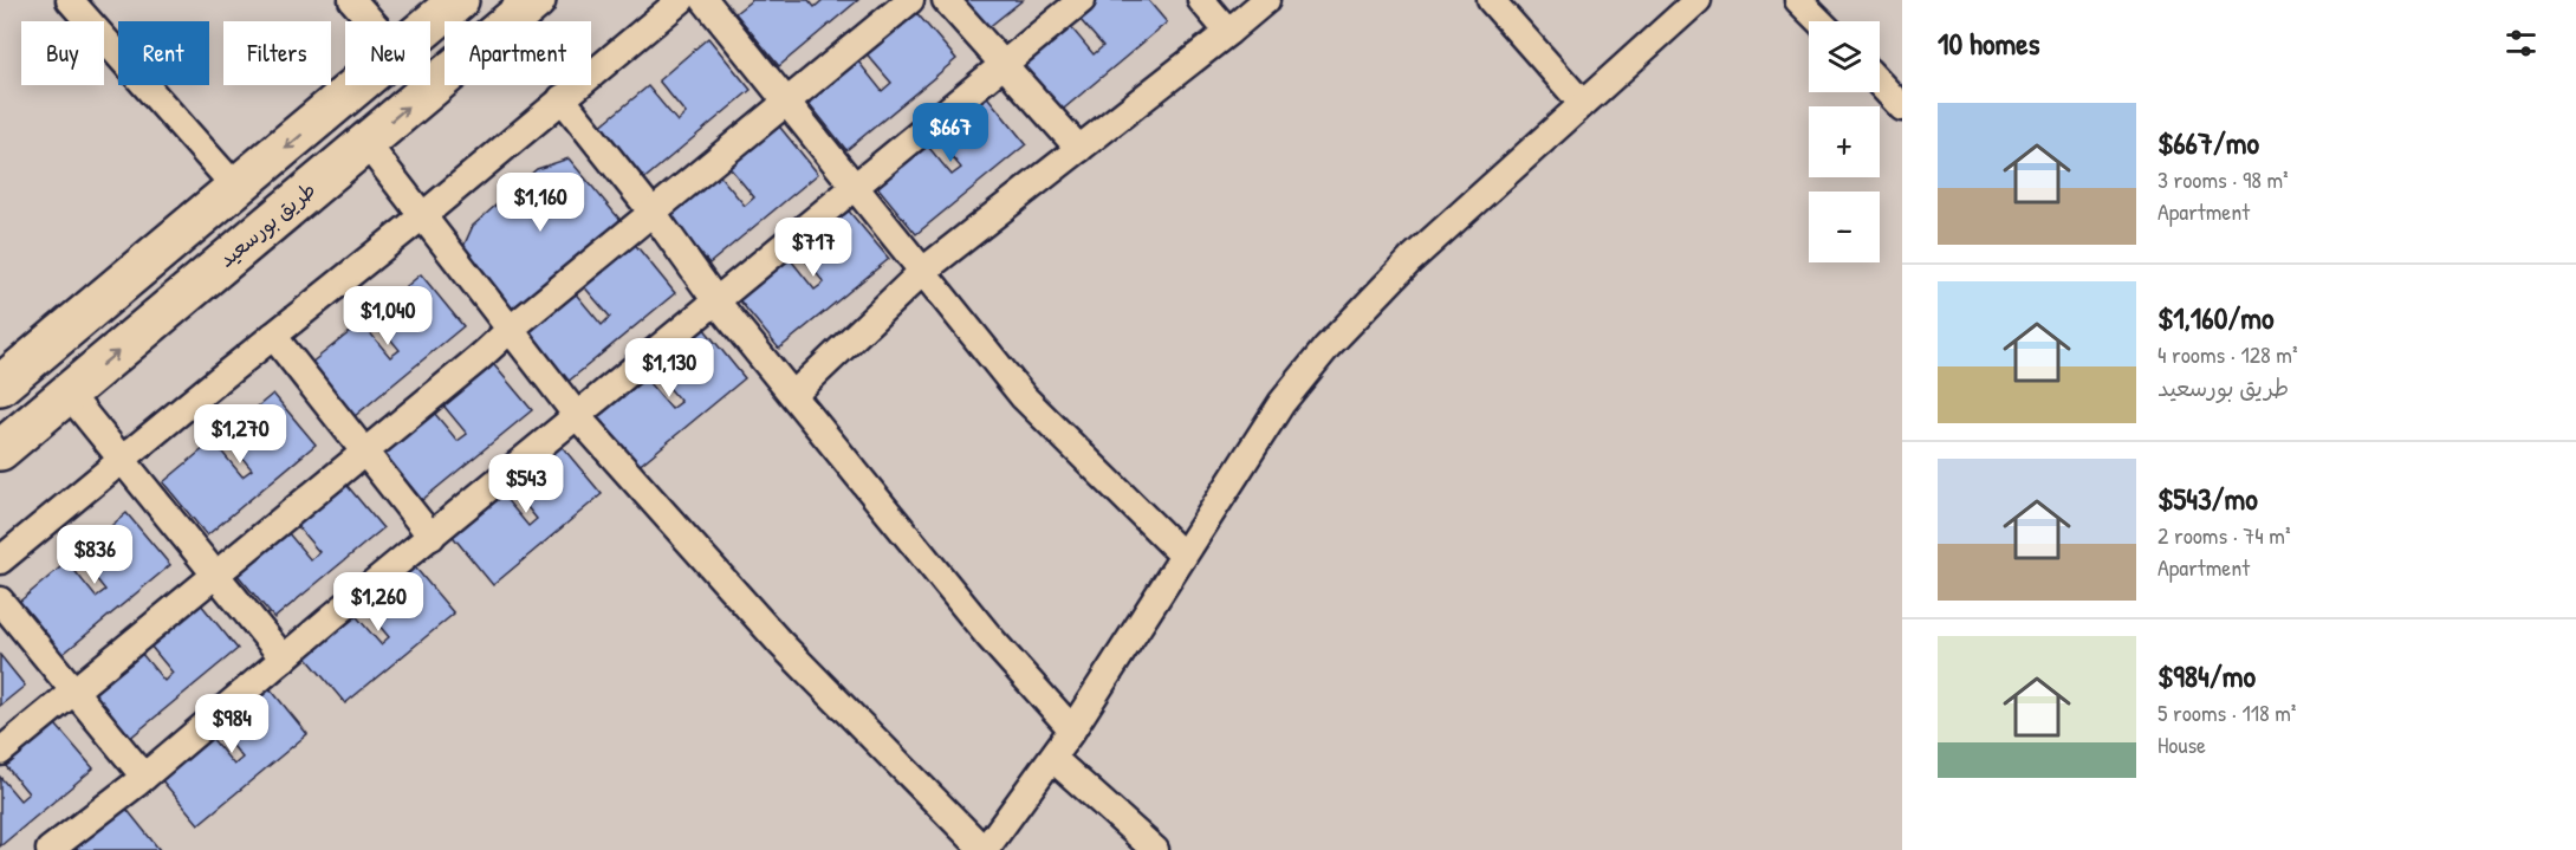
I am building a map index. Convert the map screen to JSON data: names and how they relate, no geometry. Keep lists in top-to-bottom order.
{
  "streets": {
    "highway": ["طريق بورسعيد"]
  },
  "page": {
    "heading": "10 homes",
    "map_buttons": ["+", "−"],
    "chip": [
      "Buy",
      "Rent",
      "Filters",
      "New",
      "Apartment"
    ],
    "list": [
      {
        "name": "$667/mo",
        "note": "3 rooms · 98 m² · Apartment"
      },
      {
        "name": "$1,160/mo",
        "note": "4 rooms · 128 m² · طريق بورسعيد"
      },
      {
        "name": "$543/mo",
        "note": "2 rooms · 74 m² · Apartment"
      },
      {
        "name": "$984/mo",
        "note": "5 rooms · 118 m² · House"
      }
    ],
    "price": [
      "$667",
      "$1,160",
      "$717",
      "$1,040",
      "$1,130",
      "$1,270",
      "$543",
      "$836",
      "$1,260",
      "$984"
    ]
  }
}
